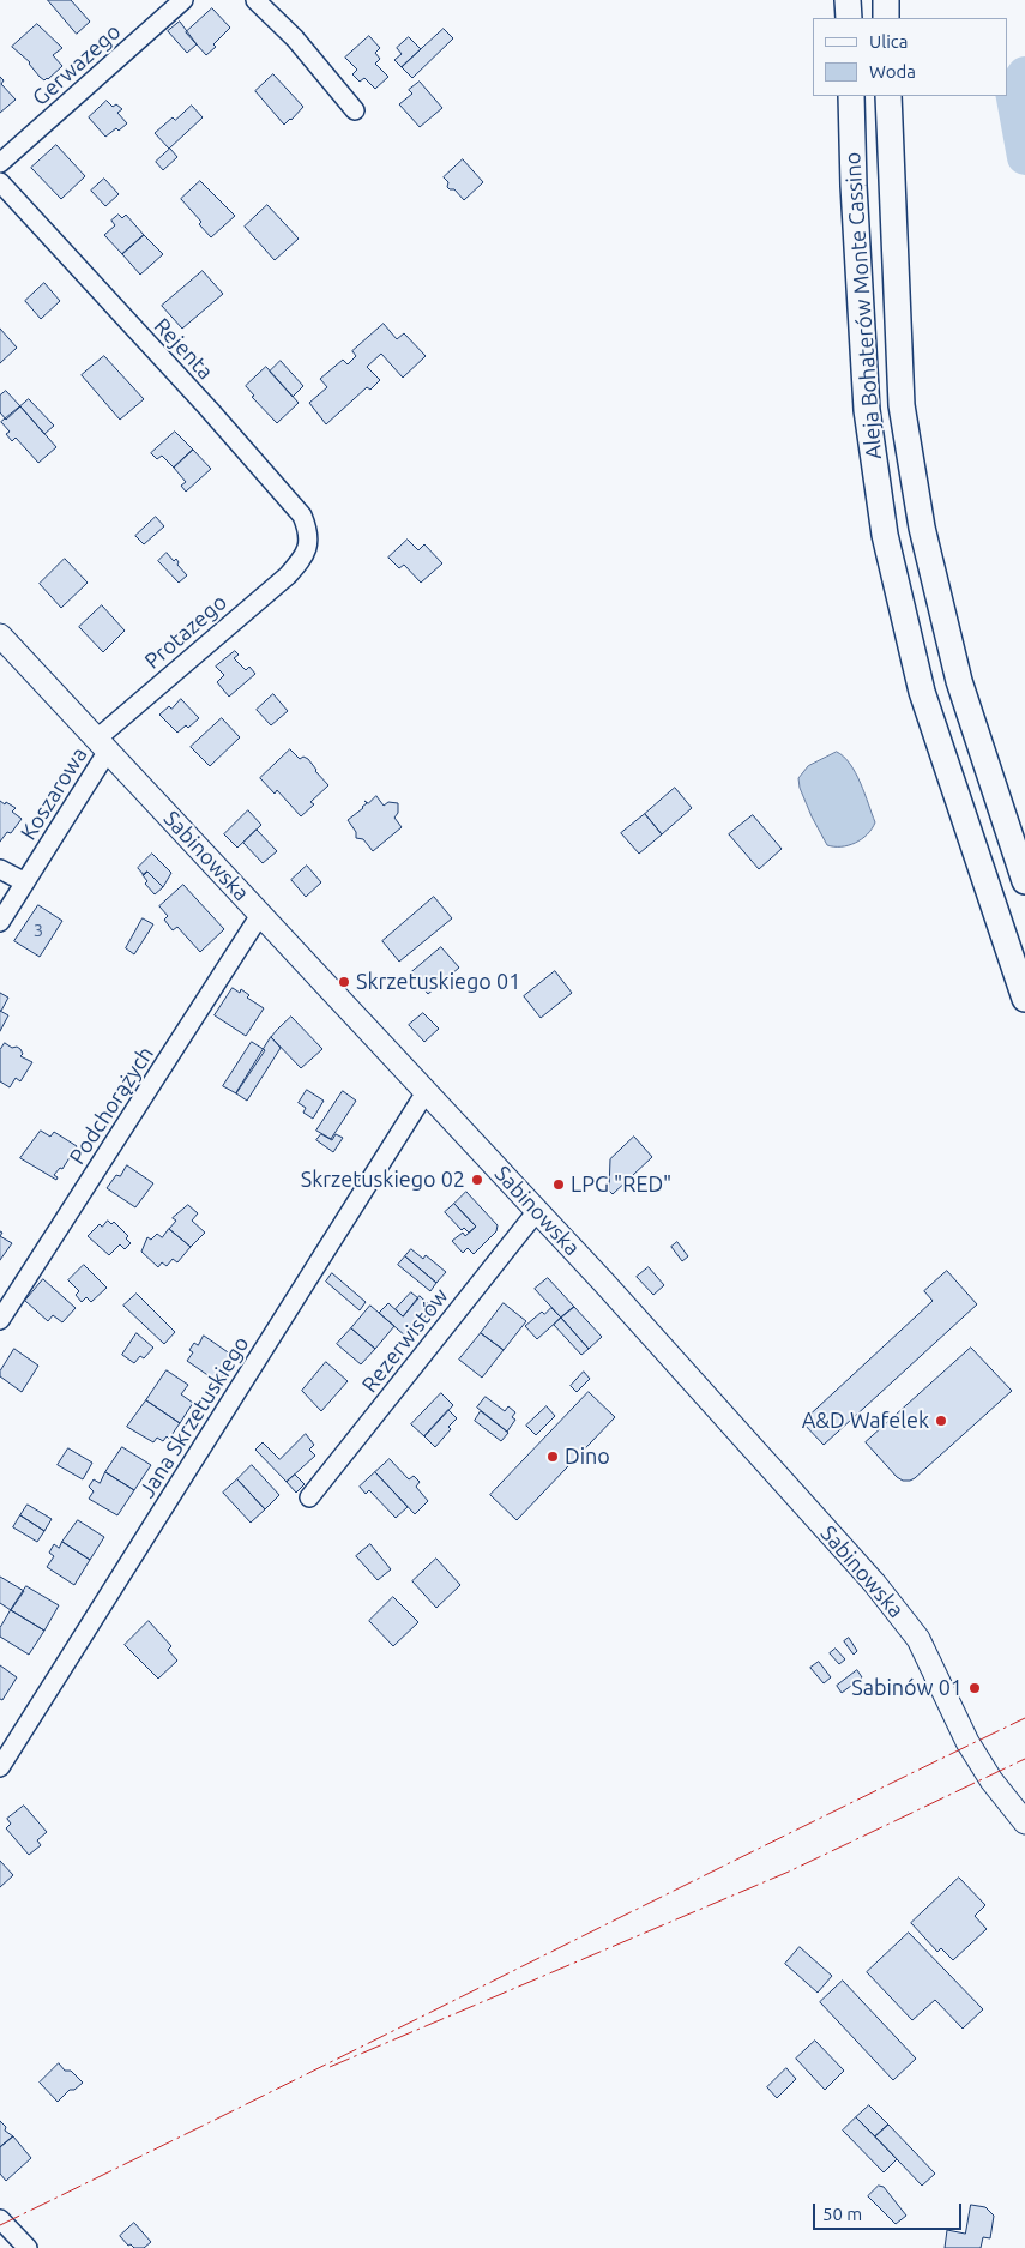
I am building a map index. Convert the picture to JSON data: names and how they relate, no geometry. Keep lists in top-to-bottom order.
{
  "streets": {
    "main road": ["Aleja Bohaterów Monte Cassino"],
    "street": [
      "Gerwazego",
      "Rejenta",
      "Protazego",
      "Koszarowa",
      "Sabinowska",
      "Podchorążych",
      "Rezerwistów",
      "Jana Skrzetuskiego"
    ]
  },
  "crossings": [
    ["Rejenta", "Protazego"],
    ["Protazego", "Koszarowa"],
    ["Protazego", "Sabinowska"],
    ["Koszarowa", "Sabinowska"],
    ["Sabinowska", "Podchorążych"],
    ["Sabinowska", "Rezerwistów"],
    ["Sabinowska", "Jana Skrzetuskiego"]
  ],
  "places": [
    "Skrzetuskiego 01",
    "Skrzetuskiego 02",
    "LPG \"RED\"",
    "A&D Wafelek",
    "Dino",
    "Sabinów 01"
  ],
  "house_numbers": ["3"],
  "legend": ["Ulica", "Woda"],
  "scale_bar": "50 m"
}
